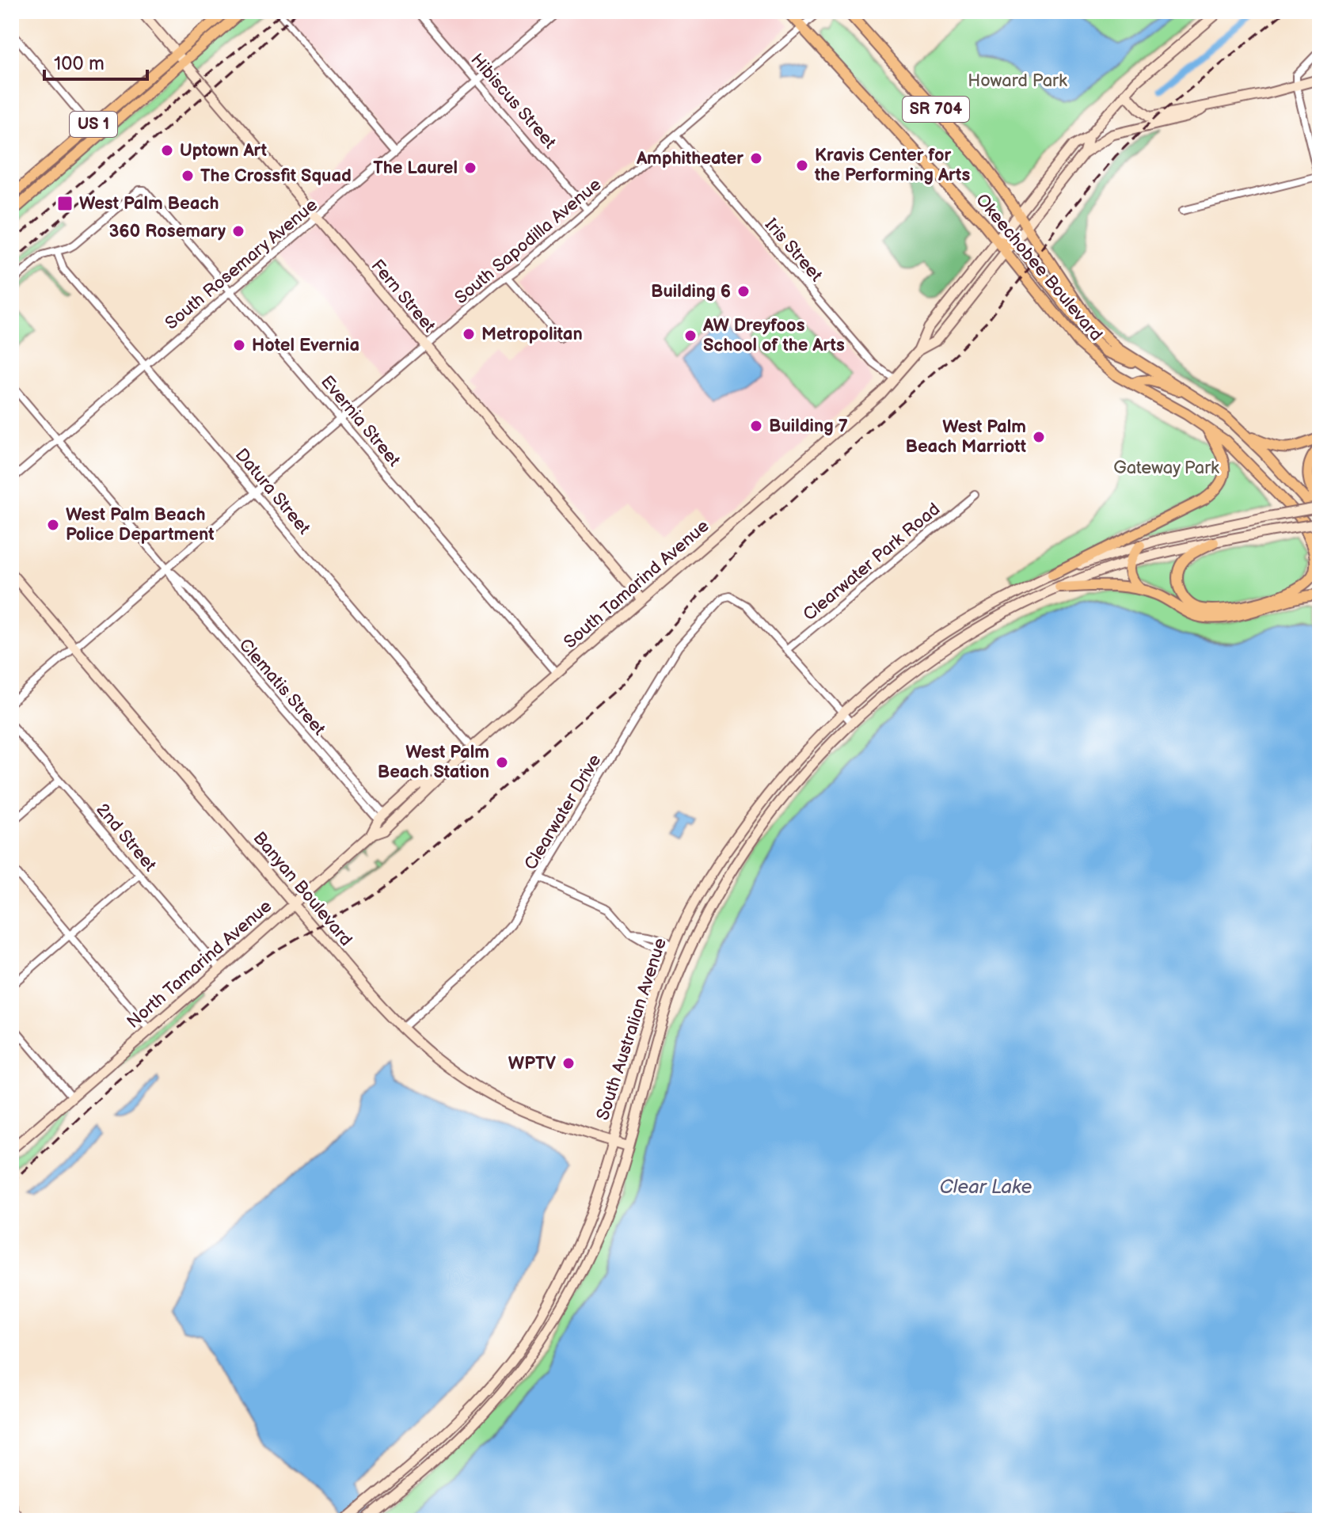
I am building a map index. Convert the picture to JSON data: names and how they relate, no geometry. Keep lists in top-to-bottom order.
{
  "streets": {
    "main road": ["SR 704", "US 1", "Okeechobee Boulevard"],
    "street": [
      "Hibiscus Street",
      "South Sapodilla Avenue",
      "Iris Street",
      "South Rosemary Avenue",
      "Fern Street",
      "Evernia Street",
      "Datura Street",
      "Clearwater Park Road",
      "South Tamarind Avenue",
      "Clematis Street",
      "Clearwater Drive",
      "2nd Street",
      "Banyan Boulevard",
      "North Tamarind Avenue",
      "South Australian Avenue"
    ]
  },
  "crossings": [
    ["Hibiscus Street", "South Sapodilla Avenue"],
    ["Hibiscus Street", "South Rosemary Avenue"],
    ["US 1", "Fern Street"],
    ["South Sapodilla Avenue", "Iris Street"],
    ["South Sapodilla Avenue", "Okeechobee Boulevard"],
    ["South Sapodilla Avenue", "Fern Street"],
    ["South Sapodilla Avenue", "Evernia Street"],
    ["South Sapodilla Avenue", "Datura Street"],
    ["South Sapodilla Avenue", "Clematis Street"],
    ["South Sapodilla Avenue", "Banyan Boulevard"],
    ["Iris Street", "South Tamarind Avenue"],
    ["South Rosemary Avenue", "Fern Street"],
    ["South Rosemary Avenue", "Evernia Street"],
    ["South Rosemary Avenue", "Datura Street"],
    ["South Rosemary Avenue", "Clematis Street"],
    ["Okeechobee Boulevard", "South Tamarind Avenue"],
    ["Fern Street", "South Tamarind Avenue"],
    ["Evernia Street", "Datura Street"],
    ["Evernia Street", "South Tamarind Avenue"],
    ["Datura Street", "South Tamarind Avenue"],
    ["Clearwater Park Road", "Clearwater Drive"],
    ["South Tamarind Avenue", "North Tamarind Avenue"],
    ["Clematis Street", "North Tamarind Avenue"],
    ["Clearwater Drive", "Banyan Boulevard"],
    ["2nd Street", "North Tamarind Avenue"],
    ["Banyan Boulevard", "North Tamarind Avenue"],
    ["Banyan Boulevard", "South Australian Avenue"]
  ],
  "water": ["Clear Lake"],
  "parks": ["Howard Park", "Gateway Park"],
  "places": {
    "other": [
      "Uptown Art",
      "Amphitheater",
      "Kravis Center for the Performing Arts",
      "The Laurel",
      "The Crossfit Squad",
      "360 Rosemary",
      "Building 6",
      "Metropolitan",
      "AW Dreyfoos School of the Arts",
      "Hotel Evernia",
      "Building 7",
      "West Palm Beach Marriott",
      "West Palm Beach Police Department",
      "West Palm Beach Station",
      "WPTV"
    ],
    "transit": ["West Palm Beach"]
  },
  "scale_bar": "100 m"
}
